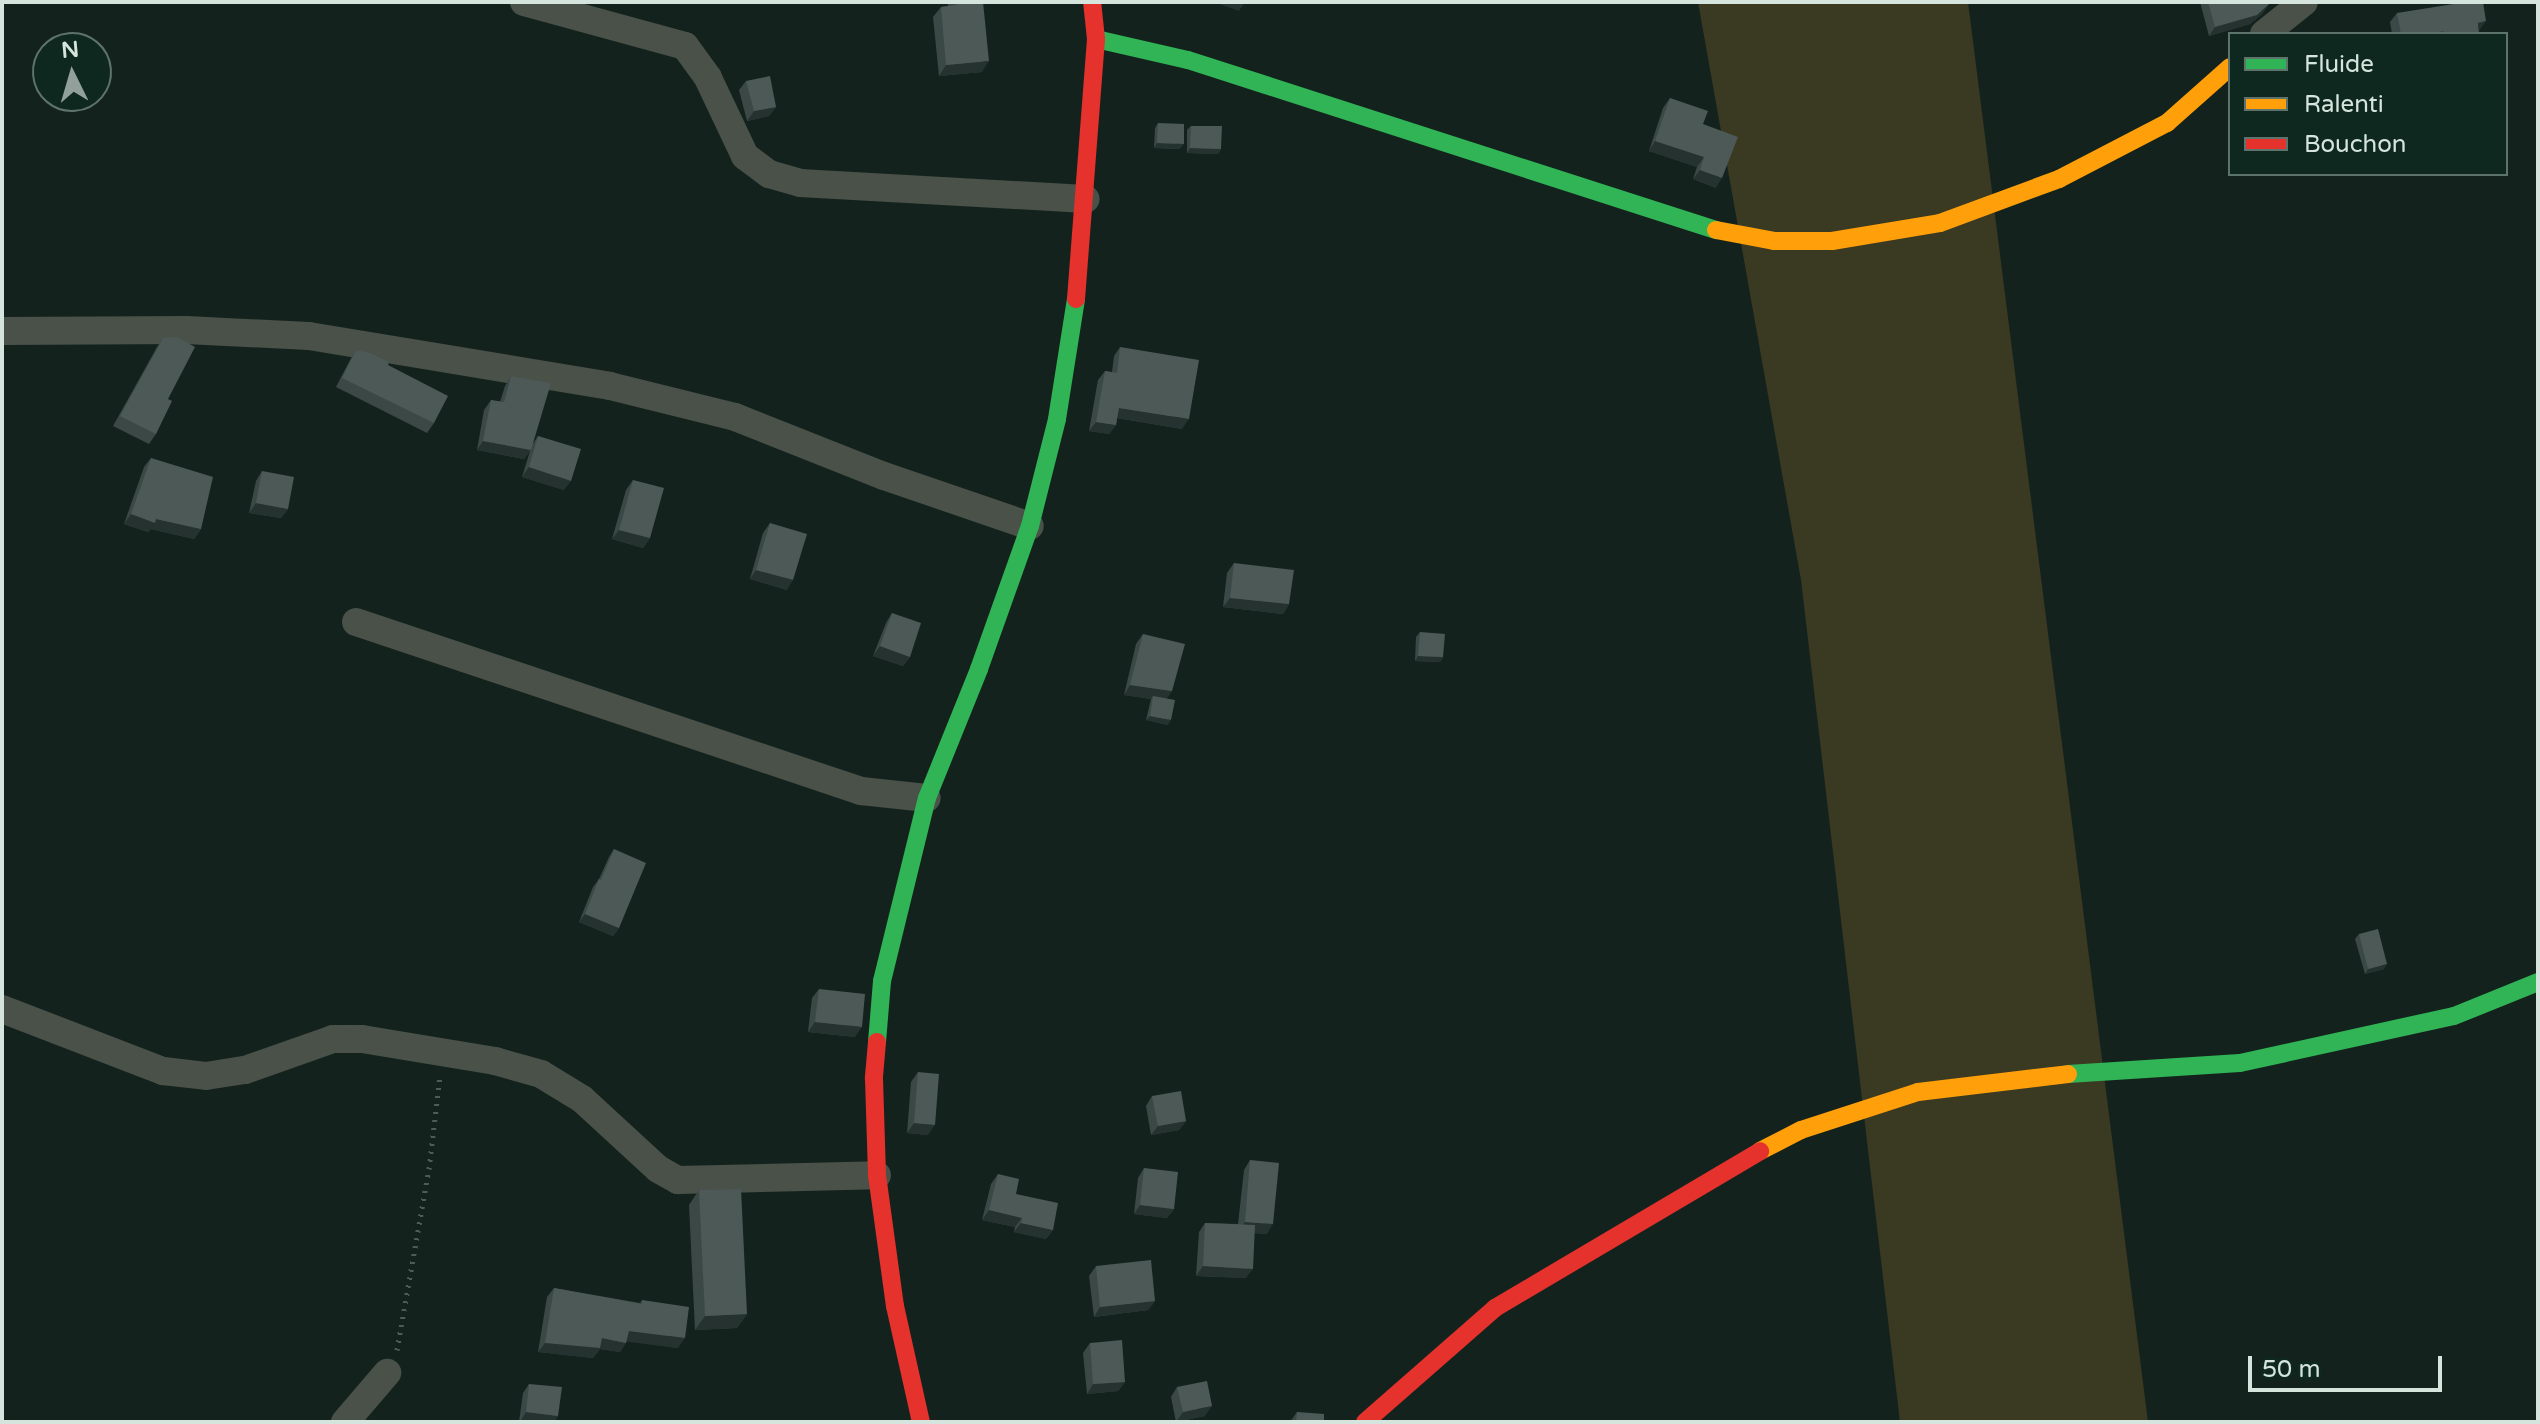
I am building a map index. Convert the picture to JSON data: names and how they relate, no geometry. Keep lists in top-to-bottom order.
{
  "legend": ["Fluide", "Ralenti", "Bouchon"],
  "scale_bar": "50 m",
  "north": "top"
}
